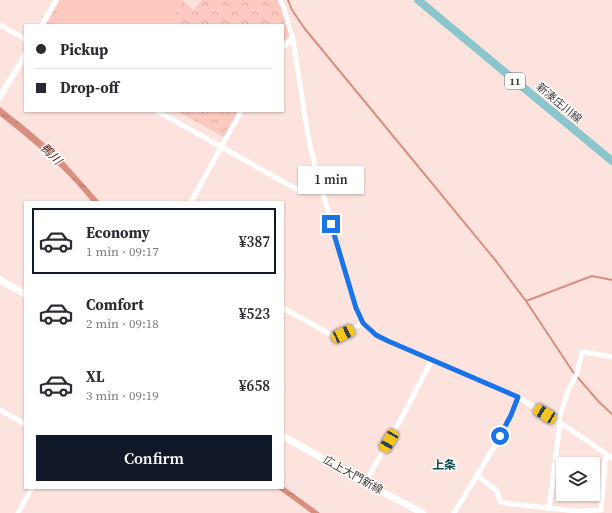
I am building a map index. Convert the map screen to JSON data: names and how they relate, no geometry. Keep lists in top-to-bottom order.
{
  "streets": {
    "main road": ["11", "新湊庄川線", "広上大門新線"]
  },
  "districts": ["上条"],
  "water": ["鴨川"],
  "page": {
    "banner": ["Pickup", "Drop-off"],
    "bubble": "1 min",
    "list": [
      {
        "name": "Economy",
        "note": "1 min · 09:17",
        "value": "¥387"
      },
      {
        "name": "Comfort",
        "note": "2 min · 09:18",
        "value": "¥523"
      },
      {
        "name": "XL",
        "note": "3 min · 09:19",
        "value": "¥658"
      }
    ],
    "buttons": "Confirm"
  }
}
